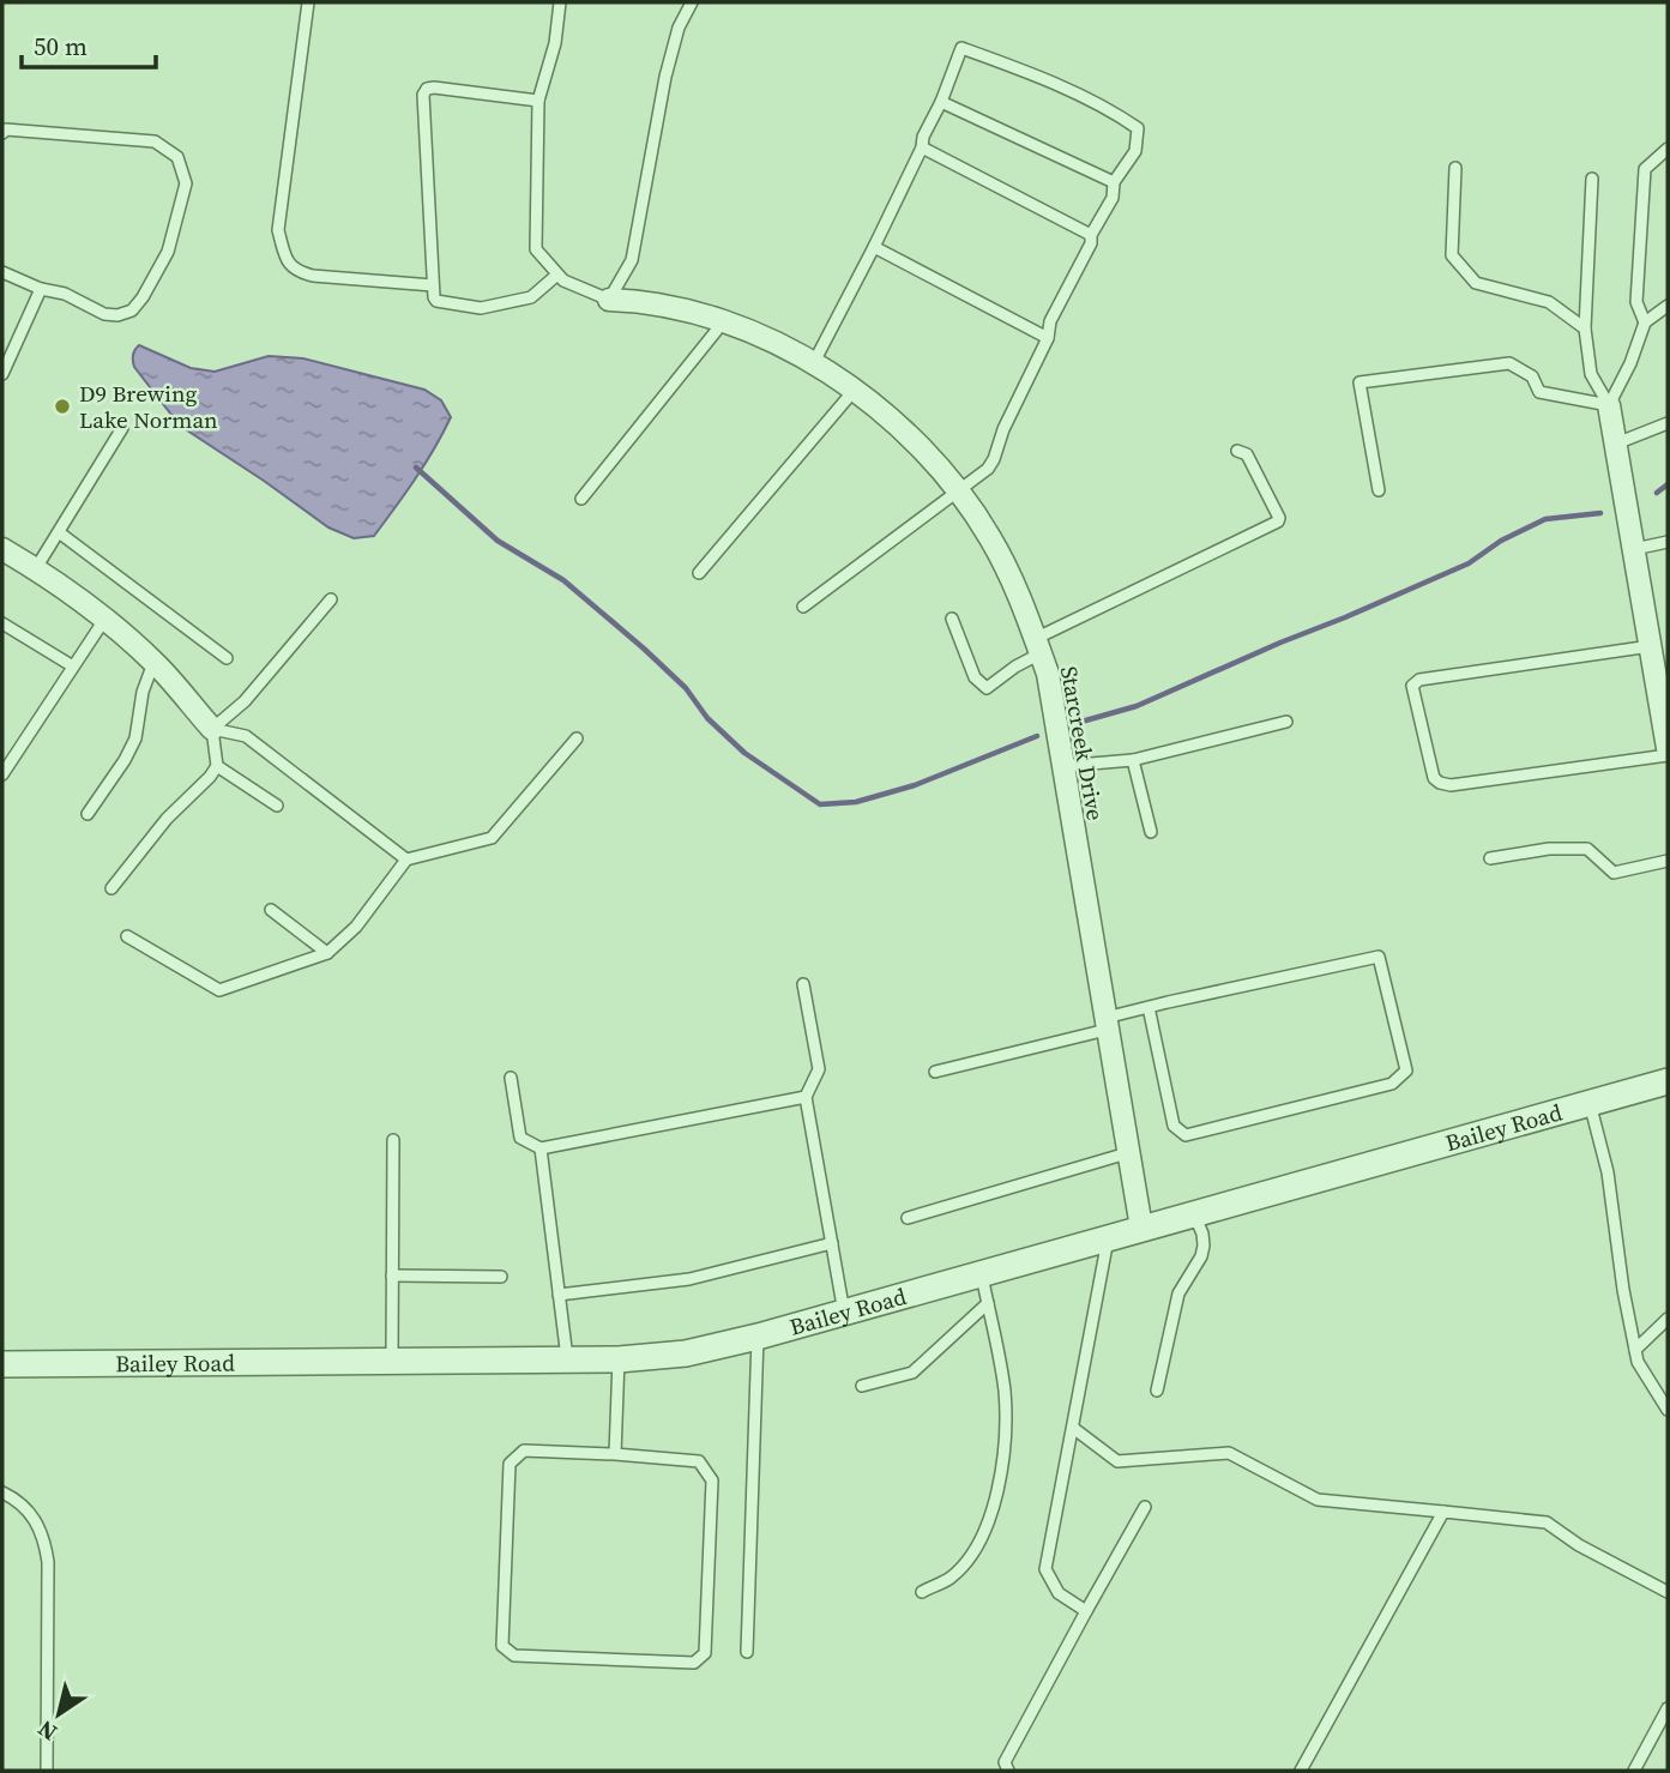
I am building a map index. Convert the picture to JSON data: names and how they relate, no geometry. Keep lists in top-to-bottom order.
{
  "streets": {
    "street": ["Starcreek Drive", "Bailey Road"]
  },
  "crossings": [
    ["Starcreek Drive", "Bailey Road"]
  ],
  "places": ["D9 Brewing Lake Norman"],
  "scale_bar": "50 m",
  "north": "bottom left"
}
